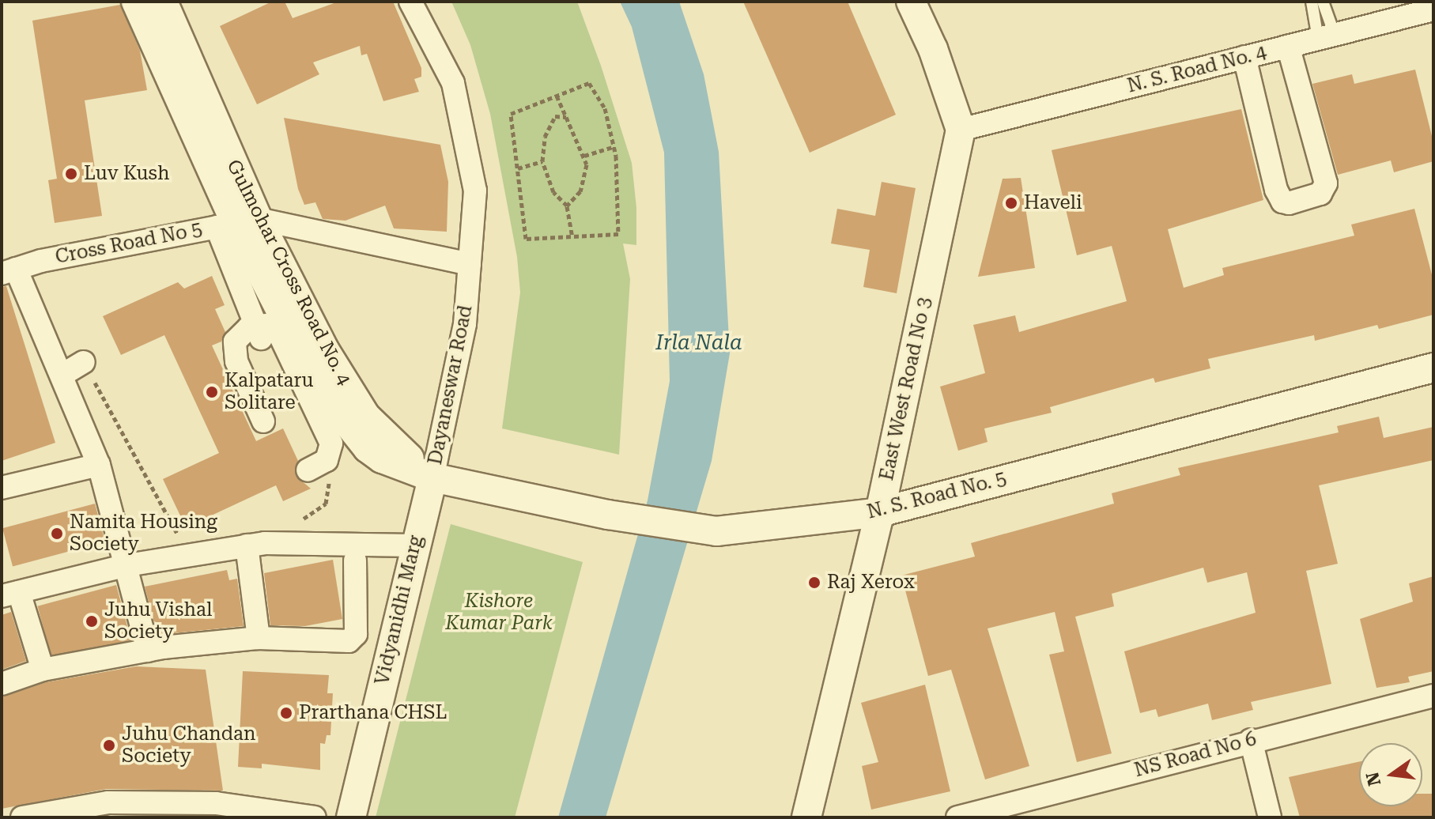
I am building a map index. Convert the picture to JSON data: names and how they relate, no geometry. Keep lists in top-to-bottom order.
{
  "streets": {
    "street": [
      "N. S. Road No. 4",
      "Cross Road No 5",
      "Gulmohar Cross Road No. 4",
      "Dayaneswar Road",
      "East West Road No 3",
      "N. S. Road No. 5",
      "Vidyanidhi Marg",
      "NS Road No 6"
    ]
  },
  "crossings": [
    ["N. S. Road No. 4", "East West Road No 3"],
    ["Cross Road No 5", "Gulmohar Cross Road No. 4"],
    ["Gulmohar Cross Road No. 4", "Dayaneswar Road"],
    ["Gulmohar Cross Road No. 4", "N. S. Road No. 5"],
    ["Gulmohar Cross Road No. 4", "Vidyanidhi Marg"],
    ["Dayaneswar Road", "N. S. Road No. 5"],
    ["Dayaneswar Road", "Vidyanidhi Marg"],
    ["East West Road No 3", "N. S. Road No. 5"],
    ["N. S. Road No. 5", "Vidyanidhi Marg"]
  ],
  "water": ["Irla Nala"],
  "parks": ["Kishore Kumar Park"],
  "places": [
    "Luv Kush",
    "Haveli",
    "Kalpataru Solitare",
    "Namita Housing Society",
    "Raj Xerox",
    "Juhu Vishal Society",
    "Prarthana CHSL",
    "Juhu Chandan Society"
  ],
  "north": "left"
}
